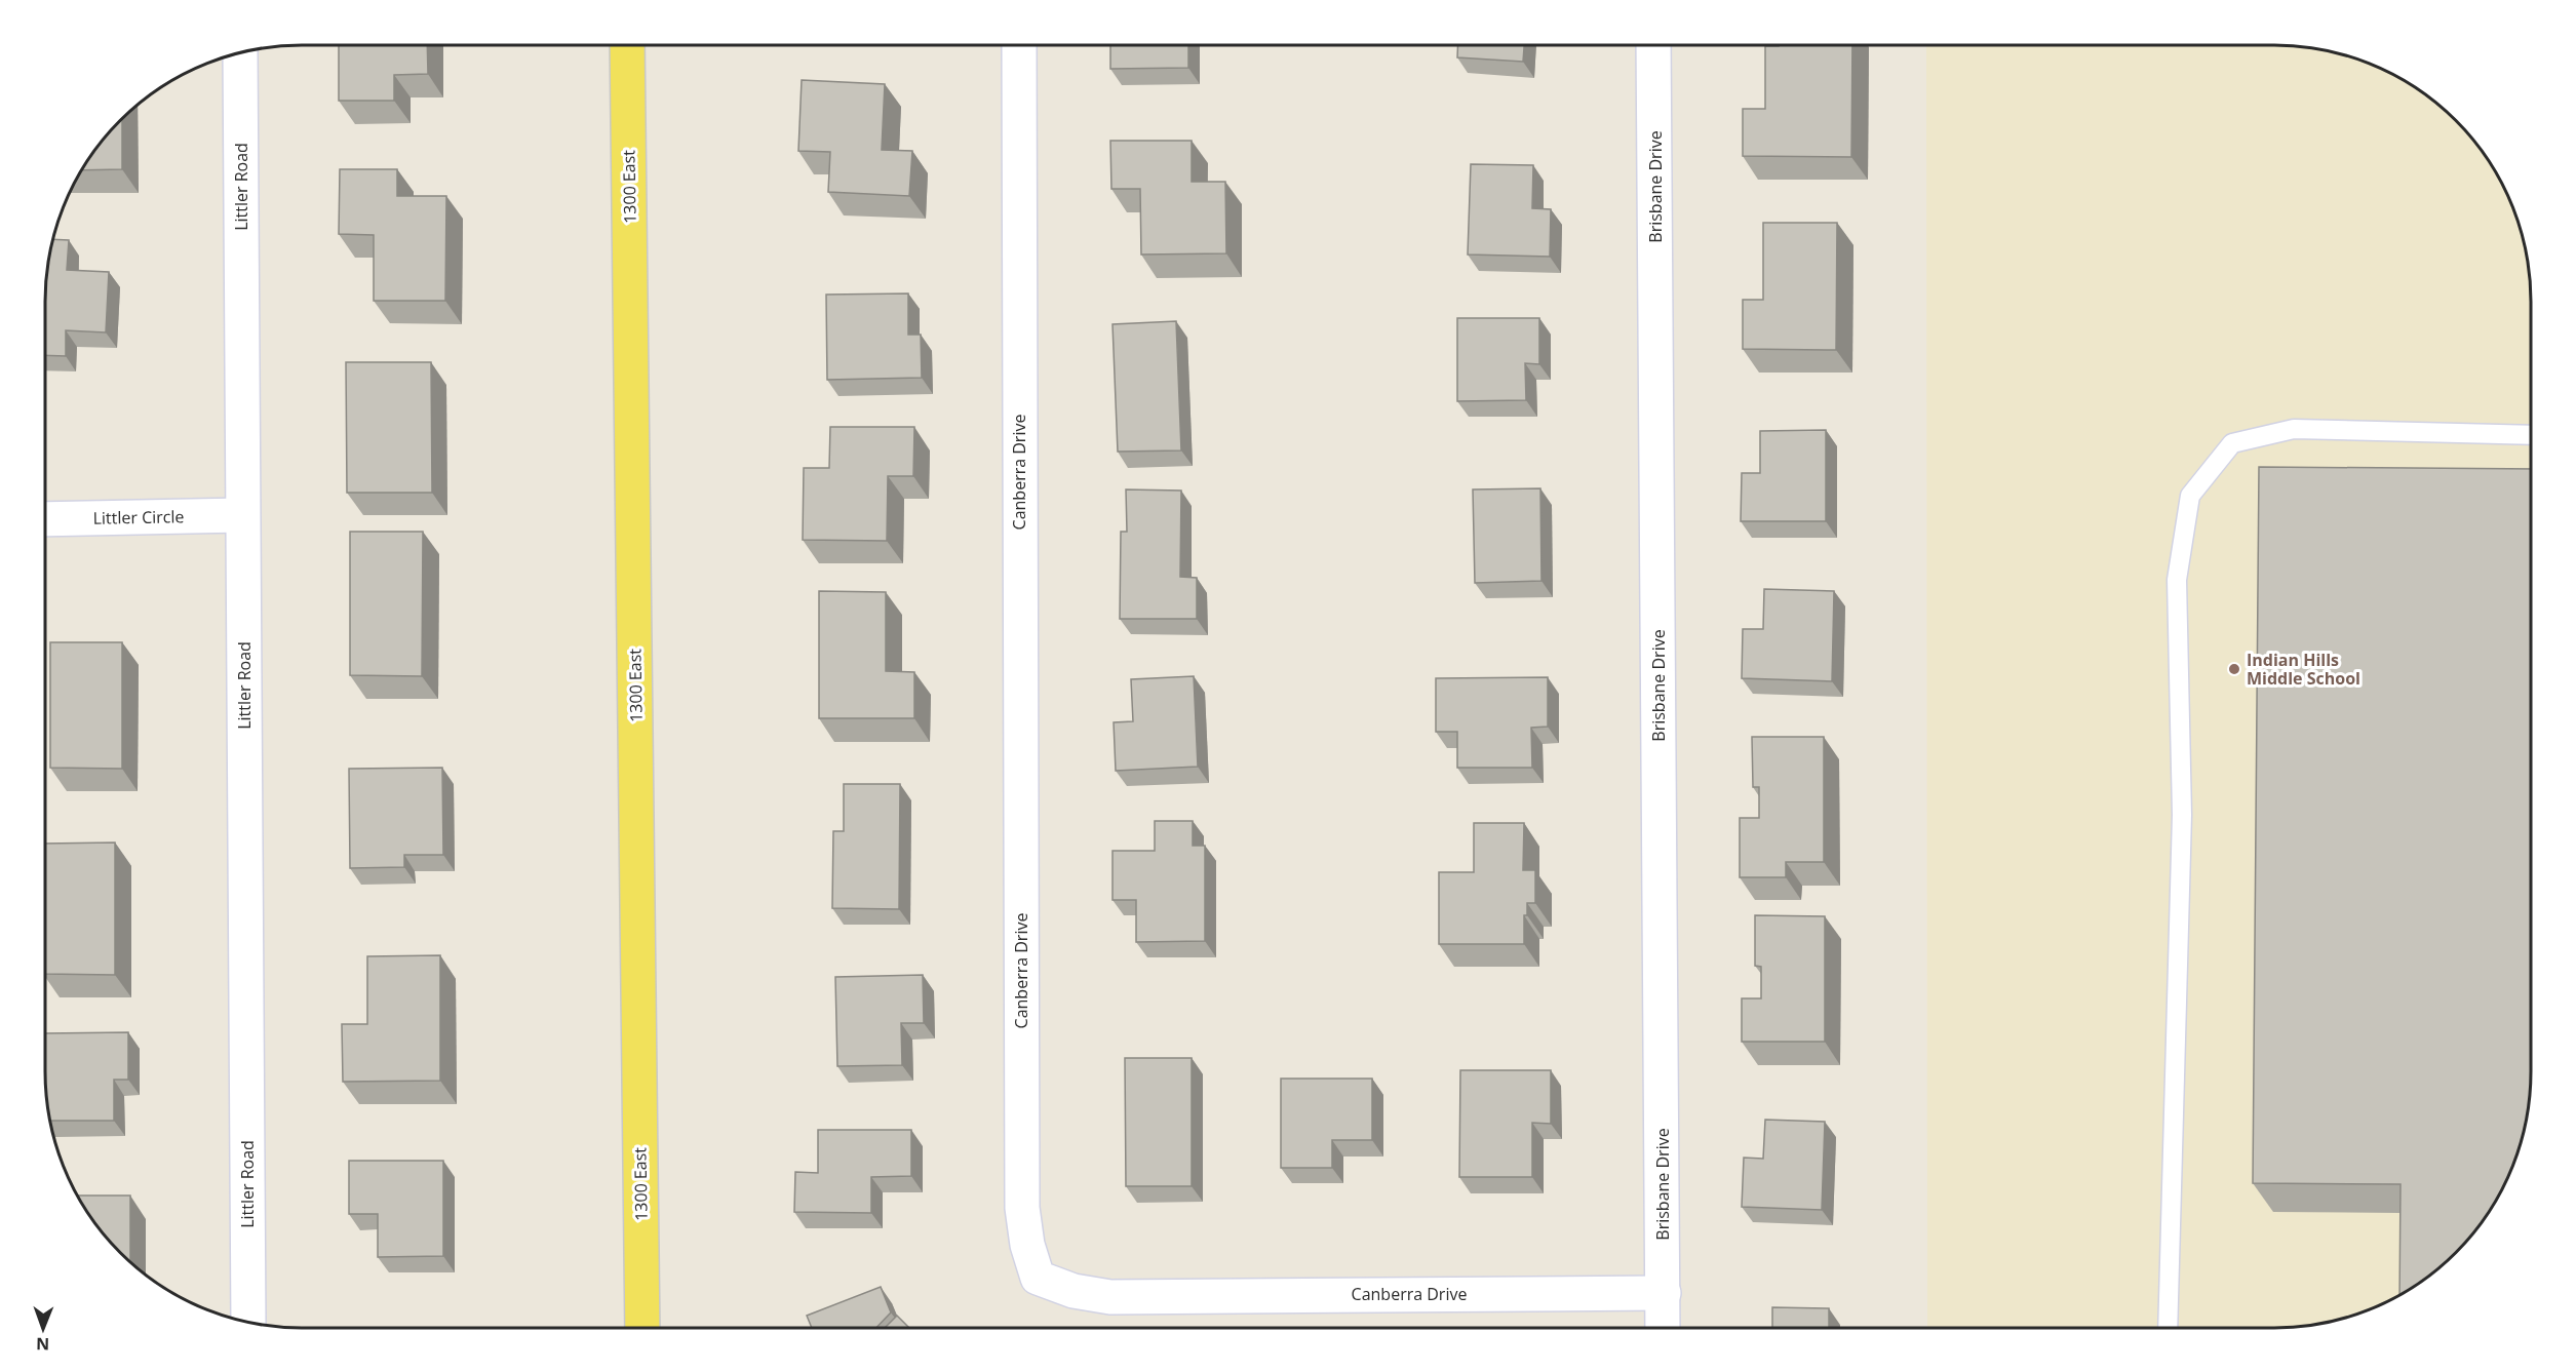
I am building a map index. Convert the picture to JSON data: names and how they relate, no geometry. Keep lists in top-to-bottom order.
{
  "streets": {
    "main road": ["1300 East"],
    "street": [
      "Littler Road",
      "Brisbane Drive",
      "Canberra Drive",
      "Littler Circle"
    ]
  },
  "crossings": [
    ["Littler Road", "Littler Circle"],
    ["Brisbane Drive", "Canberra Drive"]
  ],
  "places": ["Indian Hills Middle School"],
  "north": "bottom"
}
